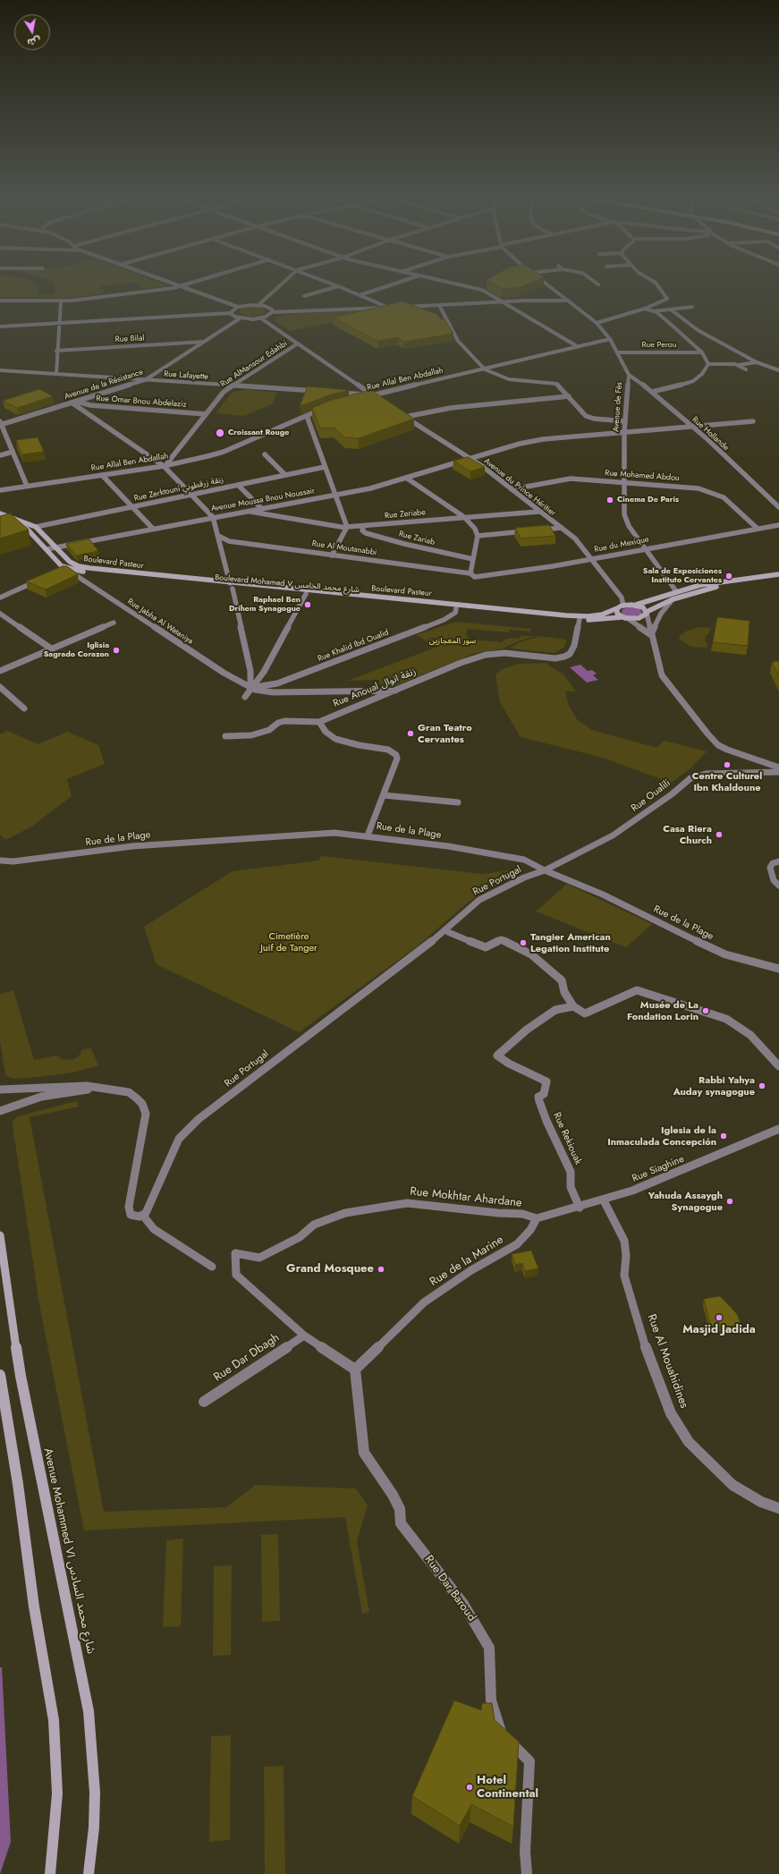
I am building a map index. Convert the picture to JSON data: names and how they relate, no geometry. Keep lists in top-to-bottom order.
{
  "streets": {
    "main road": ["Boulevard Pasteur", "Boulevard Mohamed V شارع محمد الخامس", "Avenue Mohammed VI شارع محمد السادس"],
    "street": [
      "Rue Bilal",
      "Rue Perou",
      "Rue AlMansour Edahbi",
      "Rue Lafayette",
      "Rue Allal Ben Abdallah",
      "Avenue de la Résistance",
      "Rue Omar Bnou Abdelaziz",
      "Avenue de Fès",
      "Rue Hollande",
      "Rue Mohamed Abdou",
      "Avenue du Prince Héritier",
      "Rue Zerktouni زنقة زرقطوني",
      "Avenue Moussa Bnou Noussair",
      "Rue Zeriabe",
      "Rue Zariab",
      "Rue du Mexique",
      "Rue Al Moutanabbi",
      "Rue Jabha Al Wataniya",
      "Rue Khalid Ibd Oualid",
      "Rue Anoual زنقة انوال",
      "Rue Oualili",
      "Rue de la Plage",
      "Rue Portugal",
      "Rue Rekiouak",
      "Rue Siaghine",
      "Rue Mokhtar Ahardane",
      "Rue de la Marine",
      "Rue Dar Dbagh",
      "Rue Al Mouahidines",
      "Rue Dar Baroud"
    ]
  },
  "crossings": [
    ["Rue Bilal", "Avenue de la Résistance"],
    ["Rue Perou", "Avenue de Fès"],
    ["Rue AlMansour Edahbi", "Rue Lafayette"],
    ["Rue AlMansour Edahbi", "Rue Allal Ben Abdallah"],
    ["Rue AlMansour Edahbi", "Rue Omar Bnou Abdelaziz"],
    ["Rue Lafayette", "Avenue de la Résistance"],
    ["Rue Allal Ben Abdallah", "Avenue de Fès"],
    ["Avenue de la Résistance", "Rue Omar Bnou Abdelaziz"],
    ["Avenue de Fès", "Rue Hollande"],
    ["Avenue de Fès", "Rue Mohamed Abdou"],
    ["Avenue de Fès", "Avenue Moussa Bnou Noussair"],
    ["Avenue de Fès", "Rue du Mexique"],
    ["Avenue de Fès", "Boulevard Pasteur"],
    ["Rue Hollande", "Avenue Moussa Bnou Noussair"],
    ["Rue Mohamed Abdou", "Avenue du Prince Héritier"],
    ["Rue Mohamed Abdou", "Rue du Mexique"],
    ["Avenue du Prince Héritier", "Avenue Moussa Bnou Noussair"],
    ["Avenue du Prince Héritier", "Rue Zeriabe"],
    ["Avenue du Prince Héritier", "Rue du Mexique"],
    ["Avenue du Prince Héritier", "Boulevard Pasteur"],
    ["Avenue Moussa Bnou Noussair", "Rue Zeriabe"],
    ["Avenue Moussa Bnou Noussair", "Boulevard Pasteur"],
    ["Avenue Moussa Bnou Noussair", "Boulevard Mohamed V شارع محمد الخامس"],
    ["Rue Zeriabe", "Rue Zariab"],
    ["Rue du Mexique", "Rue Al Moutanabbi"],
    ["Boulevard Mohamed V شارع محمد الخامس", "Rue Jabha Al Wataniya"],
    ["Boulevard Mohamed V شارع محمد الخامس", "Rue Khalid Ibd Oualid"],
    ["Boulevard Mohamed V شارع محمد الخامس", "Rue Anoual زنقة انوال"],
    ["Rue Jabha Al Wataniya", "Rue Khalid Ibd Oualid"],
    ["Rue Jabha Al Wataniya", "Rue Anoual زنقة انوال"],
    ["Rue Oualili", "Rue de la Plage"],
    ["Rue Oualili", "Rue Portugal"],
    ["Rue de la Plage", "Rue Portugal"],
    ["Rue Siaghine", "Rue Al Mouahidines"],
    ["Rue Mokhtar Ahardane", "Rue de la Marine"],
    ["Rue Mokhtar Ahardane", "Rue Dar Dbagh"],
    ["Rue de la Marine", "Rue Dar Baroud"]
  ],
  "parks": ["سور المعجازين", "Cimetière Juif de Tanger"],
  "places": [
    "Croissant Rouge",
    "Cinema De Paris",
    "Sala de Exposiciones Instituto Cervantes",
    "Raphael Ben Drihem Synagogue",
    "Iglisia Sagrado Corazon",
    "Gran Teatro Cervantes",
    "Centre Culturel Ibn Khaldoune",
    "Casa Riera Church",
    "Tangier American Legation Institute",
    "Musée de La Fondation Lorin",
    "Rabbi Yahya Auday synagogue",
    "Iglesia de la Inmaculada Concepción",
    "Yahuda Assaygh Synagogue",
    "Grand Mosquee",
    "Masjid Jadida",
    "Hotel Continental"
  ],
  "north": "bottom"
}
